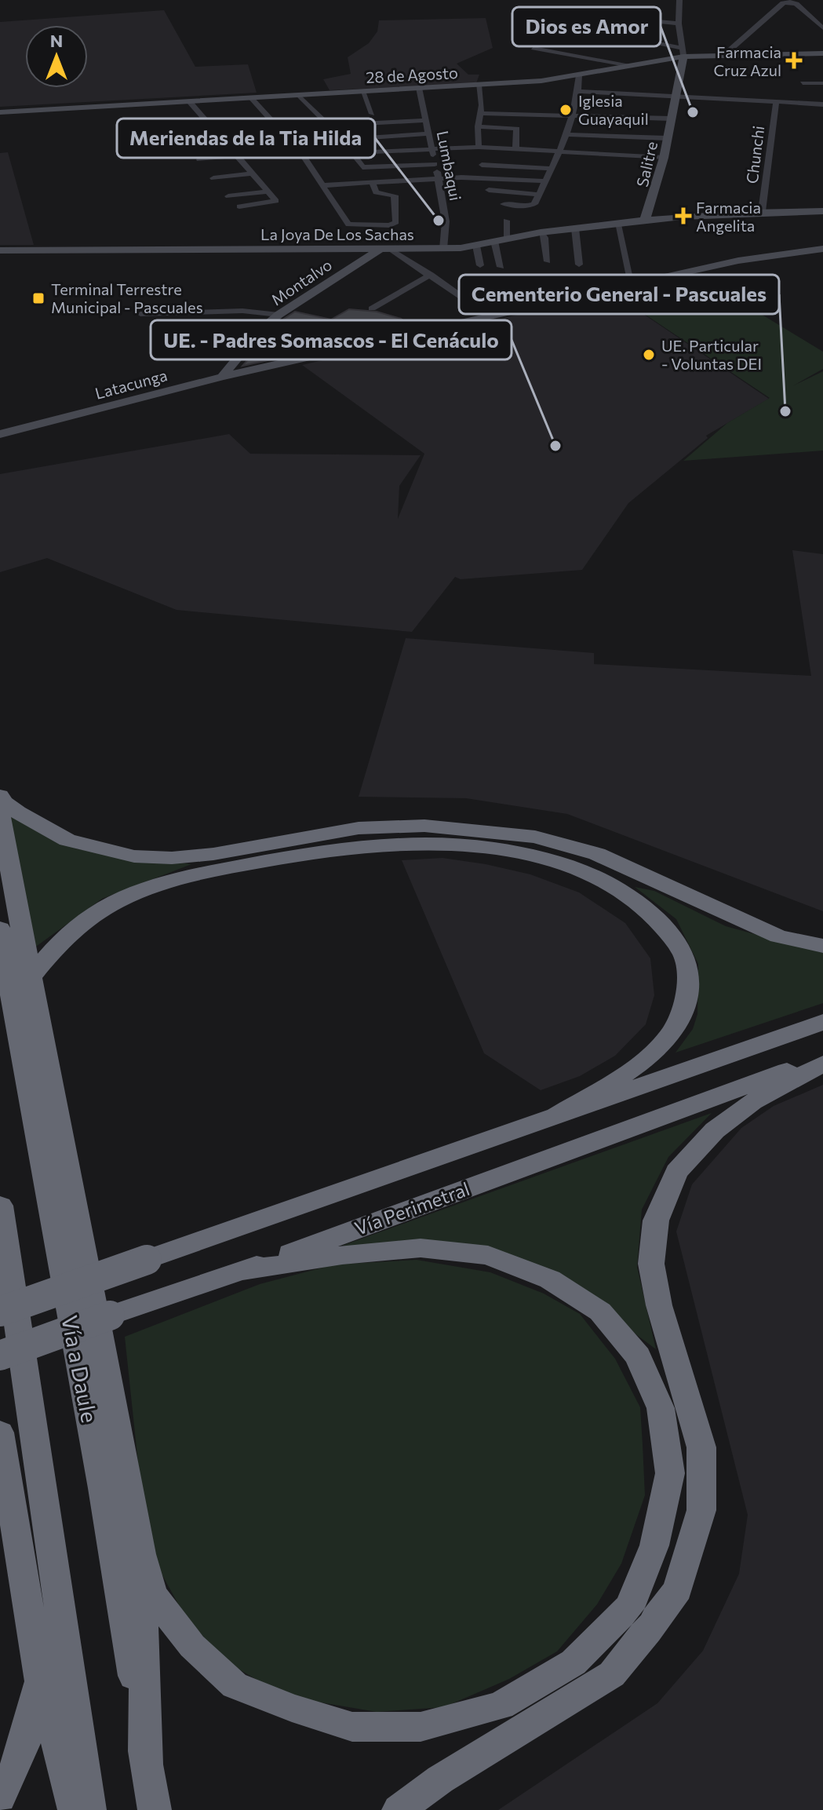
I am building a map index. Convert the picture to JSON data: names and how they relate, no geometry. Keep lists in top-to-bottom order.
{
  "streets": {
    "highway": ["Vía Perimetral", "Vía a Daule"],
    "street": [
      "28 de Agosto",
      "Chunchi",
      "Salitre",
      "Lumbaqui",
      "La Joya De Los Sachas",
      "Montalvo",
      "Latacunga"
    ]
  },
  "crossings": [
    ["28 de Agosto", "Salitre"],
    ["28 de Agosto", "Lumbaqui"],
    ["Chunchi", "La Joya De Los Sachas"],
    ["Salitre", "La Joya De Los Sachas"],
    ["Lumbaqui", "La Joya De Los Sachas"],
    ["La Joya De Los Sachas", "Montalvo"],
    ["Montalvo", "Latacunga"]
  ],
  "places": {
    "health": ["Farmacia Cruz Azul", "Farmacia Angelita"],
    "other": [
      "Iglesia Guayaquil",
      "Dios es Amor",
      "Meriendas de la Tia Hilda",
      "UE. Particular - Voluntas DEI",
      "Cementerio General - Pascuales",
      "UE. - Padres Somascos - El Cenáculo"
    ],
    "transit": ["Terminal Terrestre Municipal - Pascuales"]
  },
  "north": "top"
}
